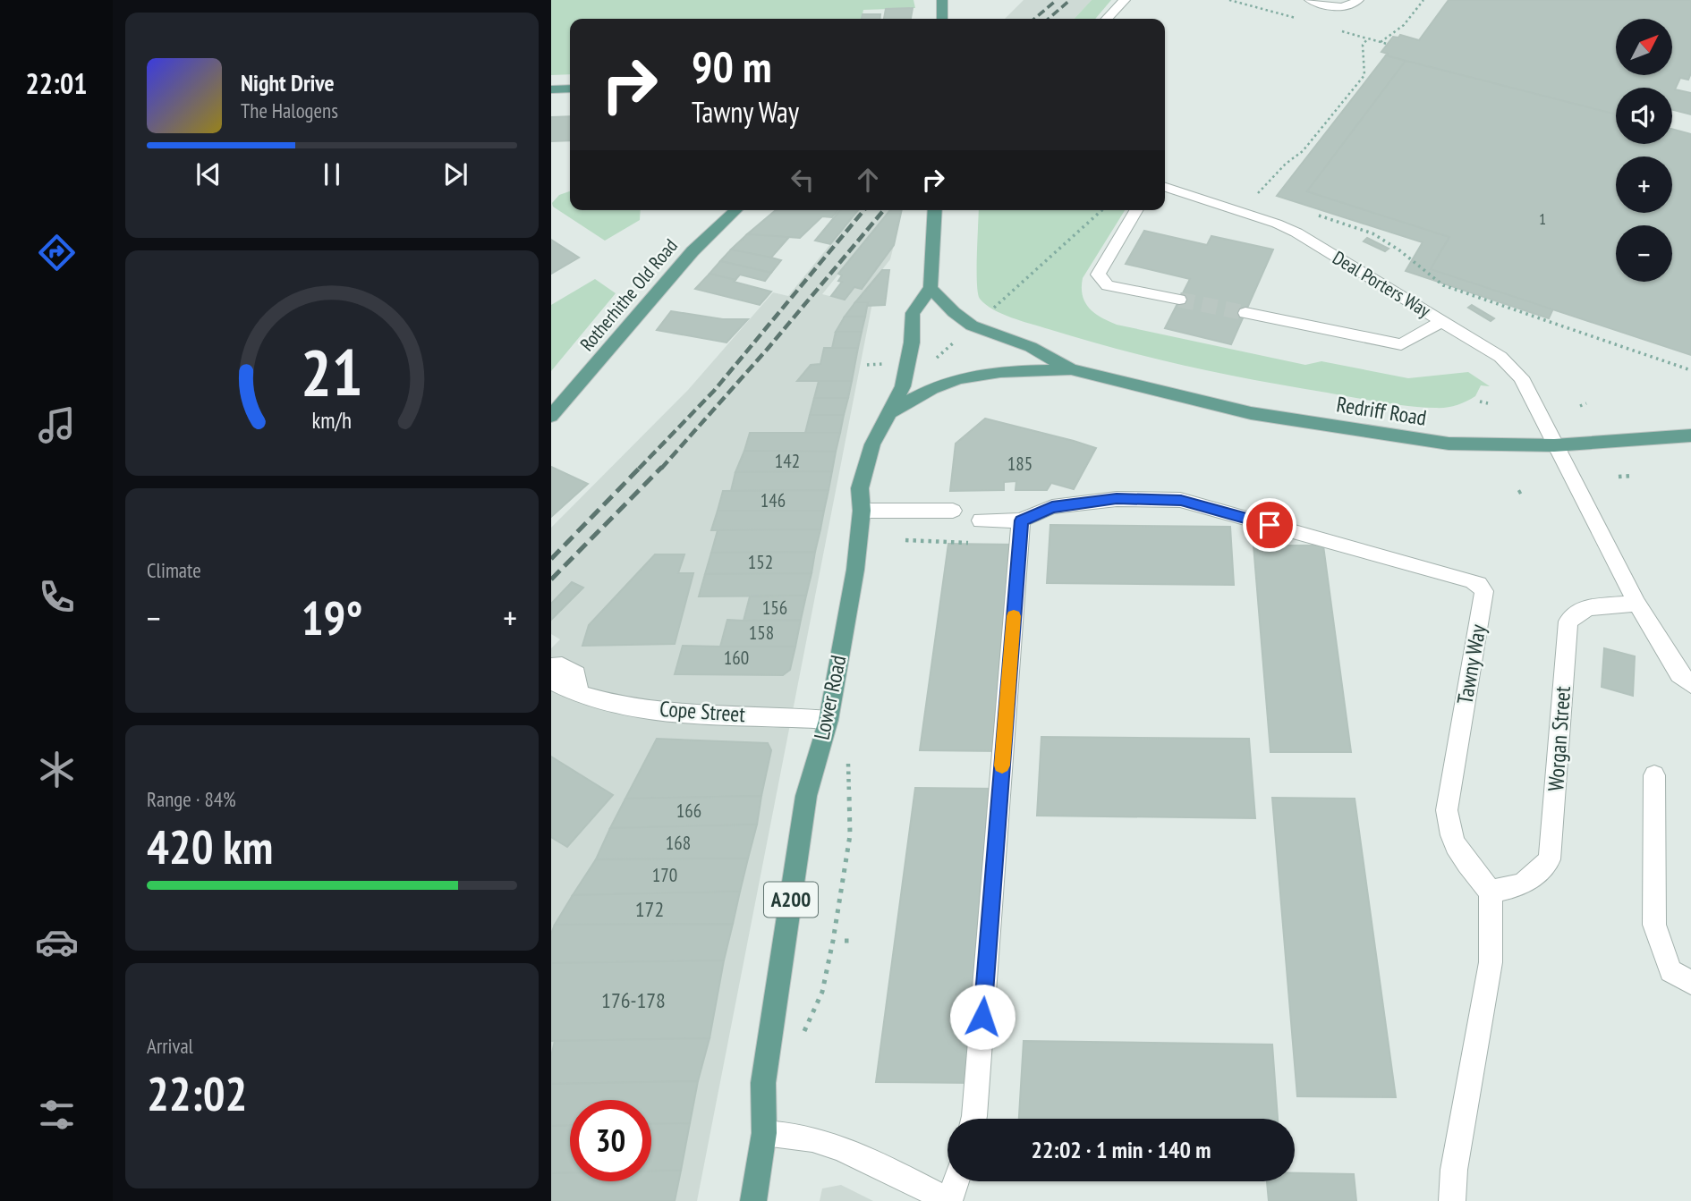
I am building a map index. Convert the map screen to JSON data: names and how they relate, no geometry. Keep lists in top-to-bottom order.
{
  "streets": {
    "main road": [
      "Rotherhithe Old Road",
      "Redriff Road",
      "Lower Road",
      "A200"
    ],
    "street": [
      "Deal Porters Way",
      "Tawny Way",
      "Cope Street",
      "Worgan Street"
    ]
  },
  "crossings": [
    ["Deal Porters Way", "Redriff Road"],
    ["Redriff Road", "Lower Road"],
    ["Tawny Way", "Worgan Street"],
    ["Lower Road", "Cope Street"]
  ],
  "house_numbers": [
    "1",
    "142",
    "185",
    "146",
    "152",
    "156",
    "158",
    "160",
    "166",
    "168",
    "170",
    "172",
    "176-178"
  ],
  "north": "top right",
  "page": {
    "tabs": "22:01",
    "map_buttons": ["+", "−"],
    "turn": ["90 m", "Tawny Way"],
    "song": ["Night Drive", "The Halogens"],
    "tile": [
      "Climate",
      ["Range · 84%", "420 km"],
      ["Arrival", "22:02"]
    ],
    "heat": ["−", "19°", "+"],
    "limit": "30",
    "trip": "22:02 · 1 min · 140 m",
    "gauge": ["21", "km/h"]
  }
}
